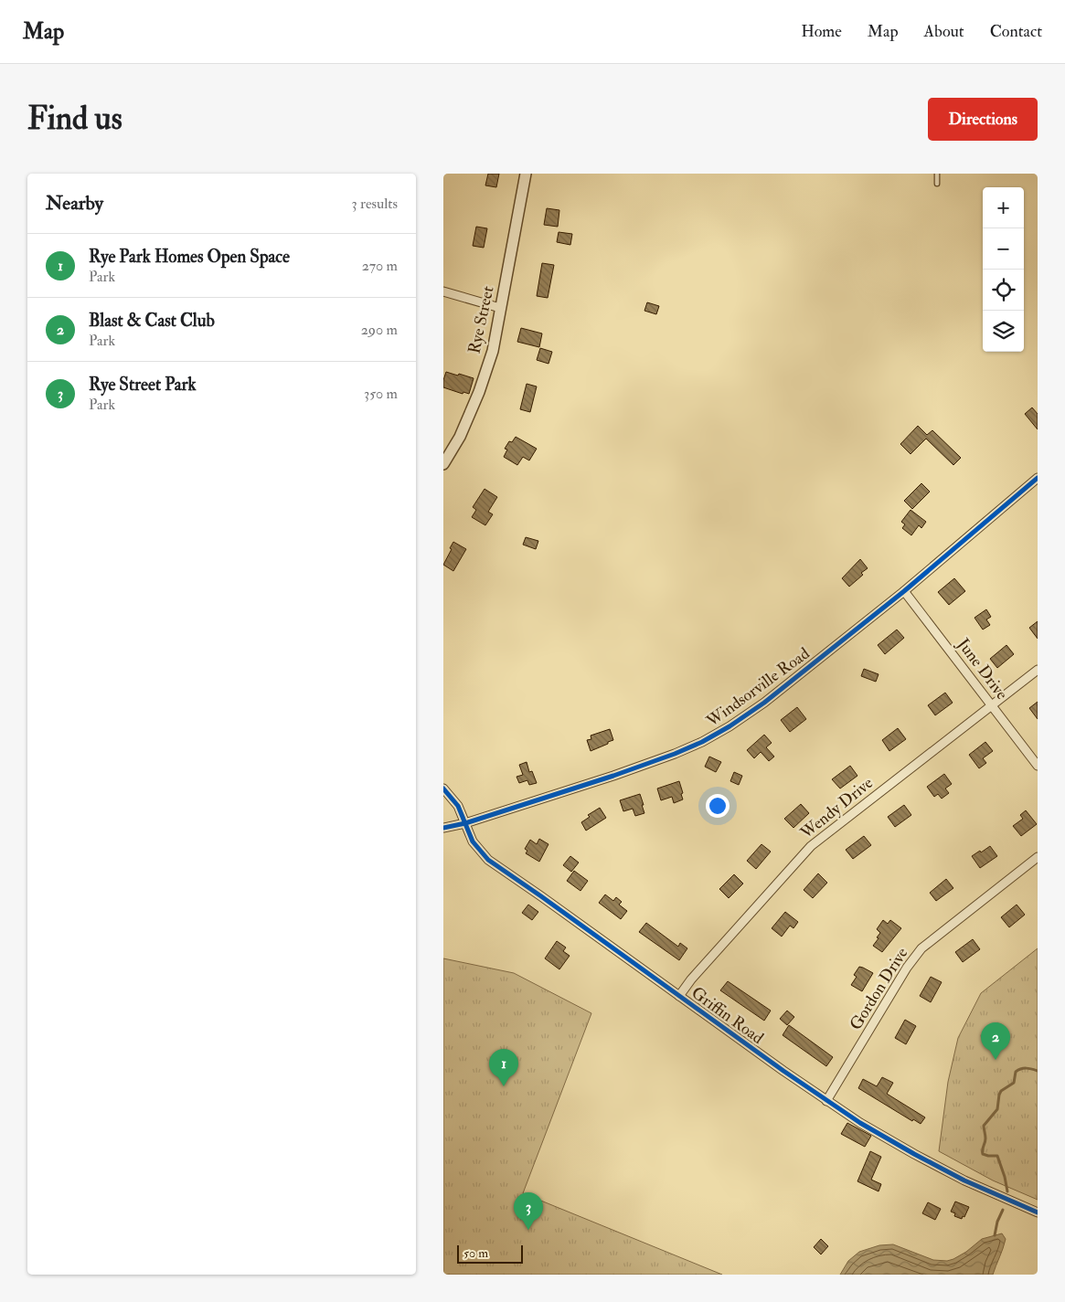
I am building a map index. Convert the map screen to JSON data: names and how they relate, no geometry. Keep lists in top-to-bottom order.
{
  "streets": {
    "street": [
      "Rye Street",
      "June Drive",
      "Windsorville Road",
      "Wendy Drive",
      "Gordon Drive",
      "Griffin Road"
    ]
  },
  "crossings": [
    ["June Drive", "Windsorville Road"],
    ["June Drive", "Wendy Drive"],
    ["Windsorville Road", "Griffin Road"],
    ["Wendy Drive", "Griffin Road"],
    ["Gordon Drive", "Griffin Road"]
  ],
  "scale_bar": "50 m",
  "page": {
    "header": "Map",
    "nav": [
      "Home",
      "Map",
      "About",
      "Contact"
    ],
    "buttons": "Directions",
    "title": "Find us",
    "heading": ["Nearby", "3 results"],
    "map_buttons": ["+", "−"],
    "list": [
      {
        "mark": "1",
        "name": "Rye Park Homes Open Space",
        "note": "Park",
        "value": "270 m"
      },
      {
        "mark": "2",
        "name": "Blast & Cast Club",
        "note": "Park",
        "value": "290 m"
      },
      {
        "mark": "3",
        "name": "Rye Street Park",
        "note": "Park",
        "value": "350 m"
      }
    ],
    "pins": ["2", "1", "3"],
    "scale": "50 m"
  }
}
